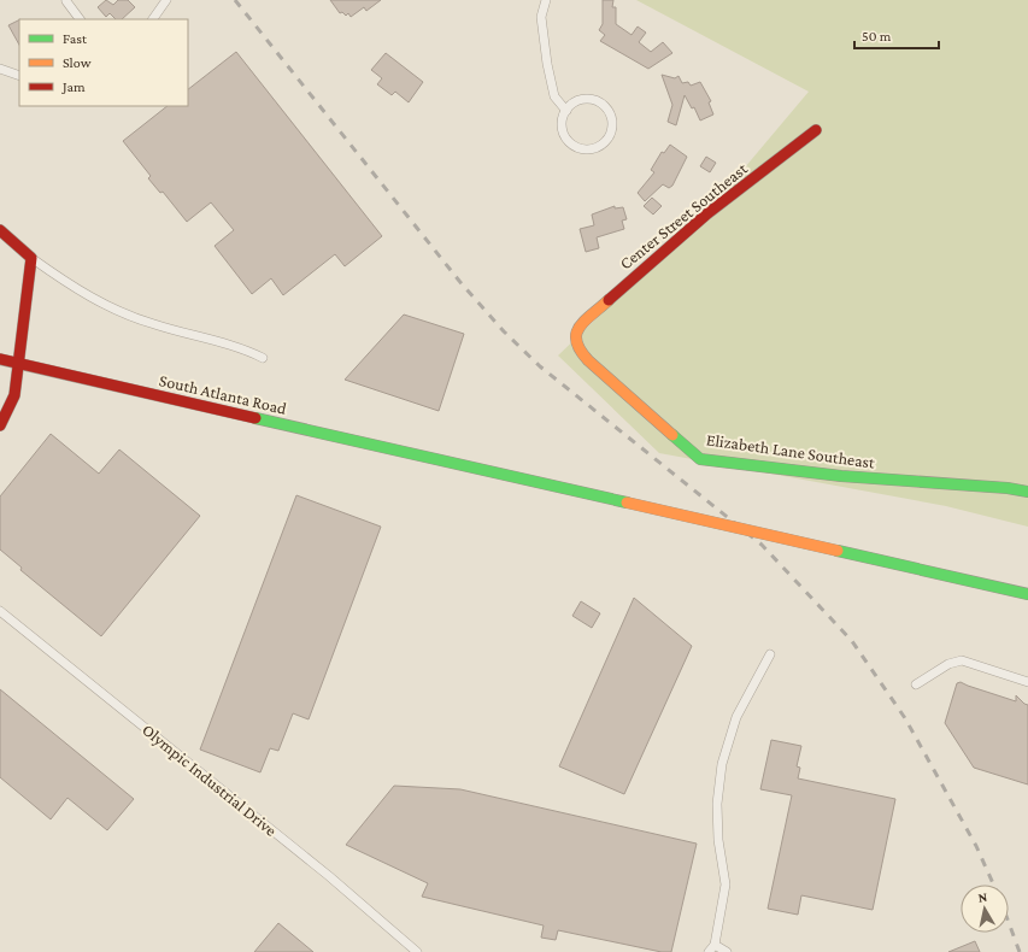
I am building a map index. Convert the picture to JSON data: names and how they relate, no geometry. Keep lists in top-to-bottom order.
{
  "streets": {
    "main road": ["Center Street Southeast", "South Atlanta Road", "Elizabeth Lane Southeast"],
    "street": ["Olympic Industrial Drive"]
  },
  "crossings": [
    ["Center Street Southeast", "Elizabeth Lane Southeast"]
  ],
  "legend": ["Fast", "Slow", "Jam"],
  "scale_bar": "50 m",
  "north": "top"
}
